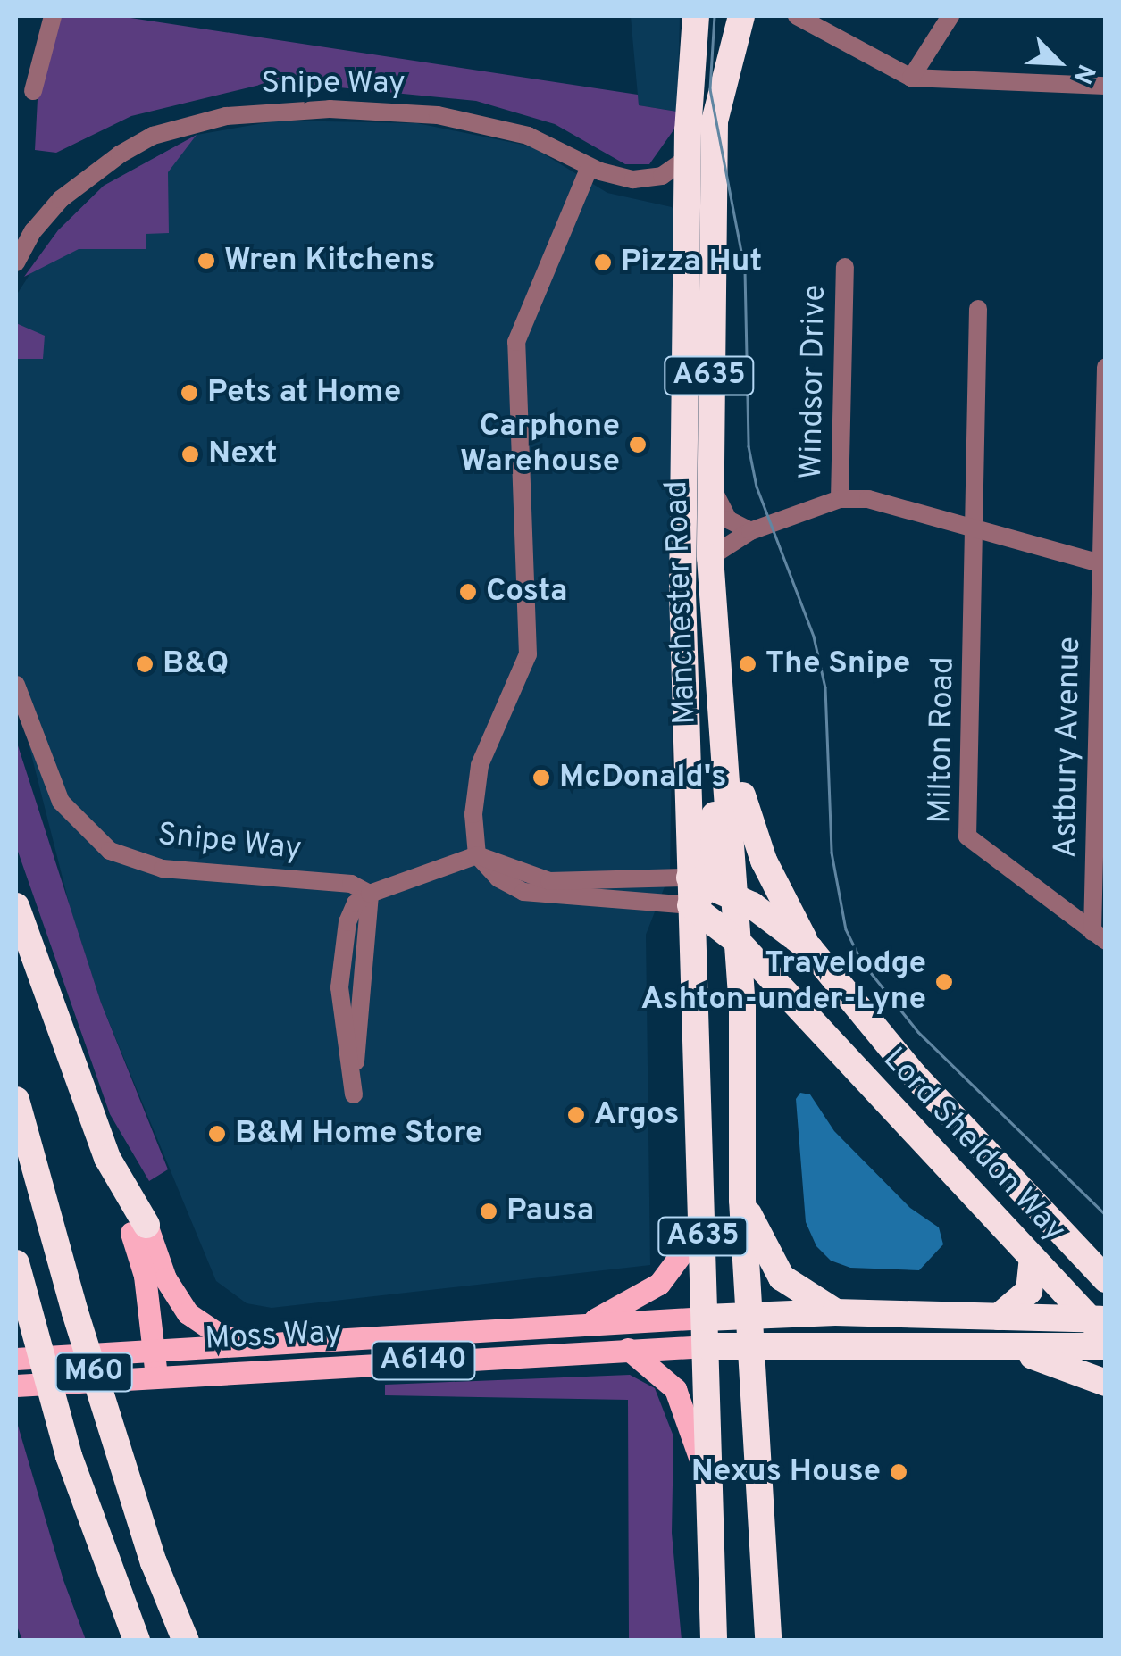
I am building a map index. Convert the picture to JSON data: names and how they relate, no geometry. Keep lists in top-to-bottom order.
{
  "streets": {
    "highway": [
      "A635",
      "Manchester Road",
      "Lord Sheldon Way",
      "Moss Way",
      "A6140",
      "M60"
    ],
    "street": [
      "Snipe Way",
      "Windsor Drive",
      "Milton Road",
      "Astbury Avenue"
    ]
  },
  "crossings": [
    ["Snipe Way", "Manchester Road"],
    ["A635", "Manchester Road"],
    ["A635", "Lord Sheldon Way"],
    ["A635", "Moss Way"],
    ["Manchester Road", "Lord Sheldon Way"],
    ["Manchester Road", "Moss Way"],
    ["Manchester Road", "A6140"],
    ["Milton Road", "Astbury Avenue"],
    ["Lord Sheldon Way", "Moss Way"],
    ["Moss Way", "A6140"]
  ],
  "places": [
    "Wren Kitchens",
    "Pizza Hut",
    "Pets at Home",
    "Carphone Warehouse",
    "Next",
    "Costa",
    "B&Q",
    "The Snipe",
    "McDonald's",
    "Travelodge Ashton-under-Lyne",
    "Argos",
    "B&M Home Store",
    "Pausa",
    "Nexus House"
  ],
  "north": "bottom right"
}
